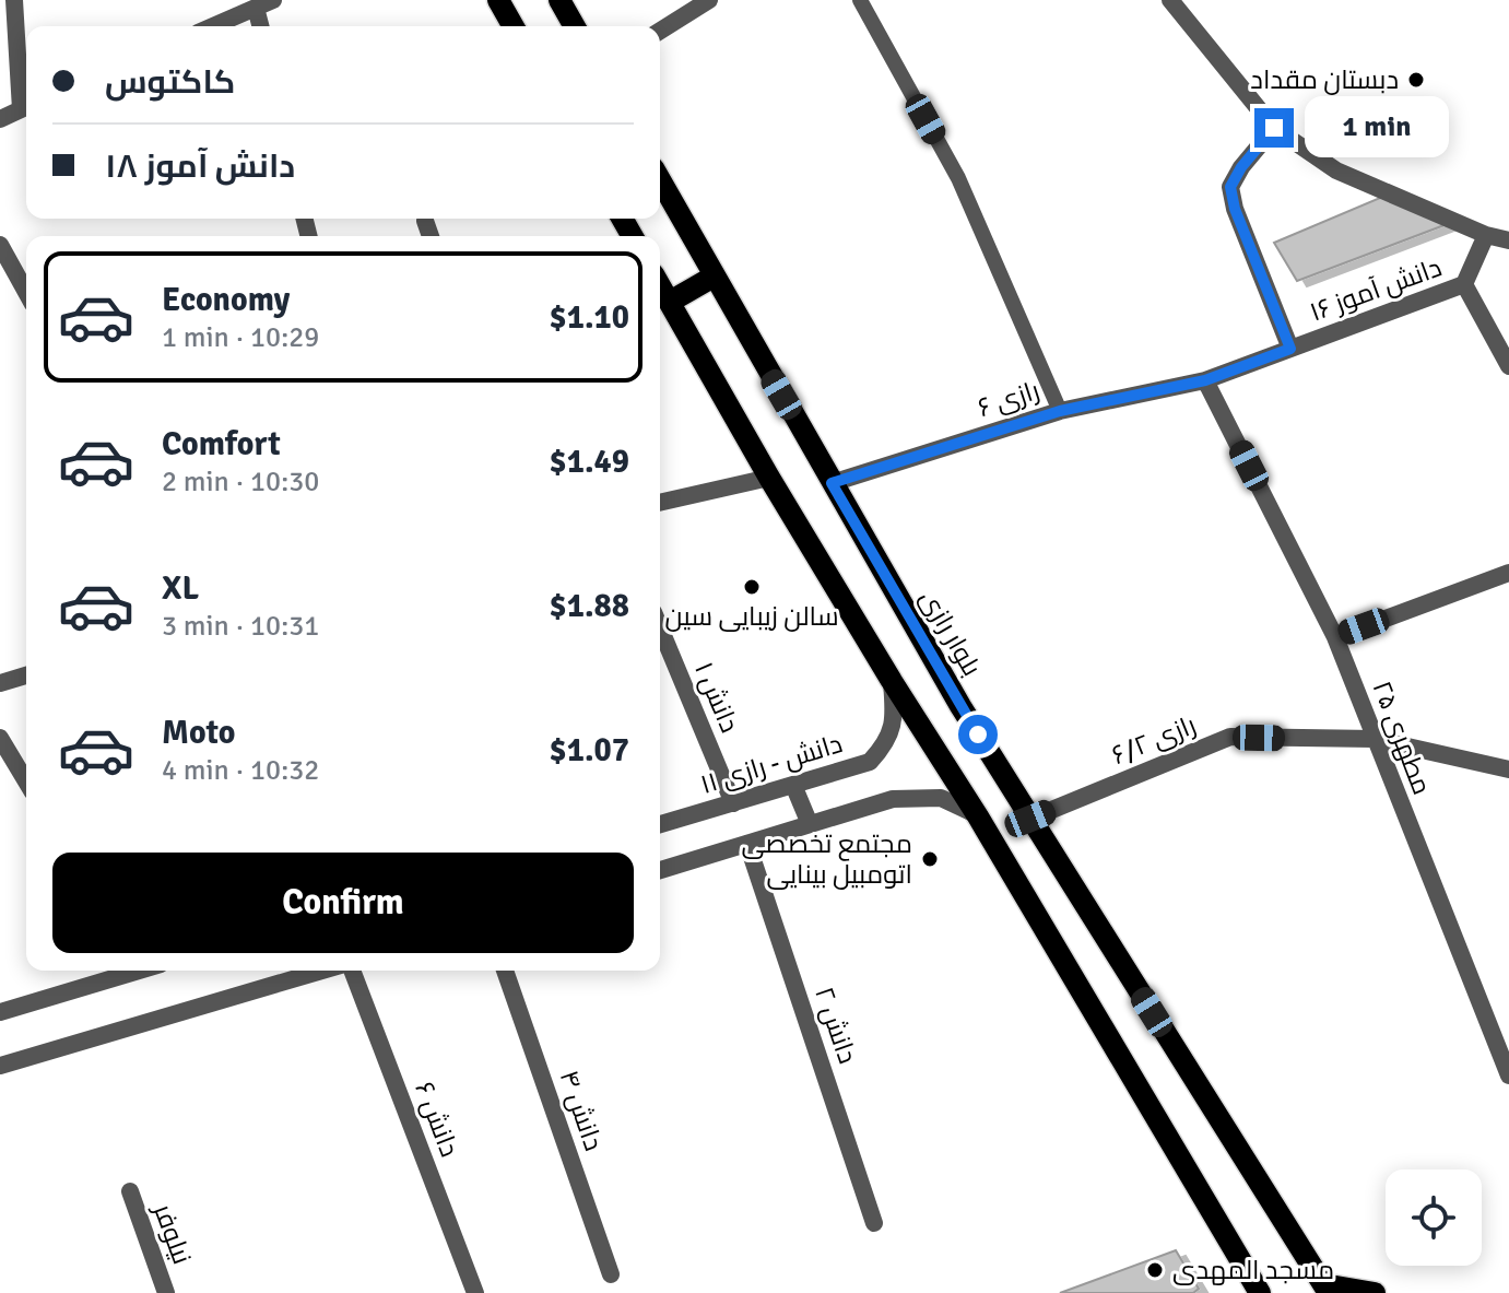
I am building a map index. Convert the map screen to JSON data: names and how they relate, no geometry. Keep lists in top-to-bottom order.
{
  "streets": {
    "main road": ["بلوار رازی"],
    "street": [
      "دانش آموز ۱۶",
      "رازی ۶",
      "دانش ۱",
      "مطهری ۲۵",
      "رازی ۶/۲",
      "دانش - رازی ۱۱",
      "دانش ۲",
      "دانش ۴",
      "دانش ۶",
      "نیلوفر"
    ]
  },
  "crossings": [
    ["دانش آموز ۱۶", "رازی ۶"],
    ["دانش آموز ۱۶", "مطهری ۲۵"],
    ["رازی ۶", "بلوار رازی"],
    ["رازی ۶", "مطهری ۲۵"],
    ["بلوار رازی", "رازی ۶/۲"],
    ["دانش ۱", "دانش - رازی ۱۱"],
    ["مطهری ۲۵", "رازی ۶/۲"]
  ],
  "places": [
    "دبستان مقداد",
    "سالن زیبایی سین",
    "مجتمع تخصصی اتومبیل بینایی",
    "مسجد المهدی"
  ],
  "page": {
    "banner": ["کاکتوس", "دانش آموز ۱۸"],
    "bubble": "1 min",
    "list": [
      {
        "name": "Economy",
        "note": "1 min · 10:29",
        "value": "$1.10"
      },
      {
        "name": "Comfort",
        "note": "2 min · 10:30",
        "value": "$1.49"
      },
      {
        "name": "XL",
        "note": "3 min · 10:31",
        "value": "$1.88"
      },
      {
        "name": "Moto",
        "note": "4 min · 10:32",
        "value": "$1.07"
      }
    ],
    "buttons": "Confirm"
  }
}
